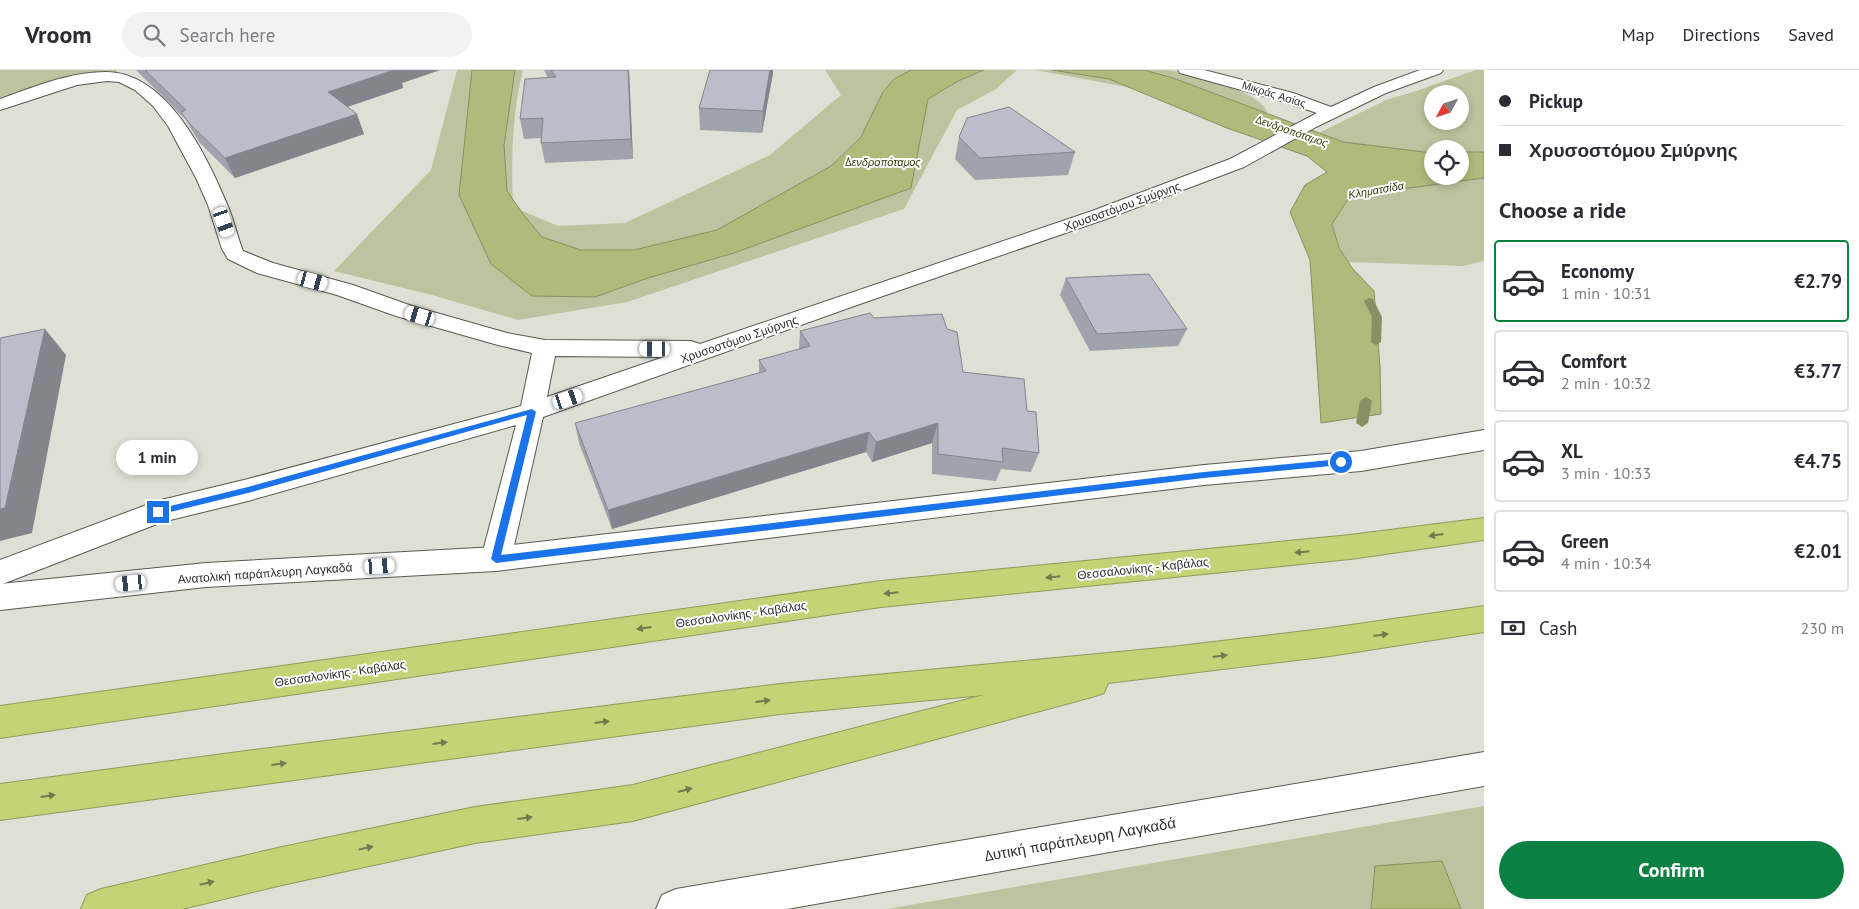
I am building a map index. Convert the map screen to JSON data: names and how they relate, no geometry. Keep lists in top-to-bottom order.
{
  "streets": {
    "highway": ["Θεσσαλονίκης - Καβάλας"],
    "street": [
      "Μικράς Ασίας",
      "Χρυσοστόμου Σμύρνης",
      "Ανατολική παράπλευρη Λαγκαδά",
      "Δυτική παράπλευρη Λαγκαδά"
    ]
  },
  "crossings": [
    ["Μικράς Ασίας", "Χρυσοστόμου Σμύρνης"]
  ],
  "water": ["Δενδροπόταμος", "Κληματσίδα"],
  "north": "bottom left",
  "page": {
    "header": "Vroom",
    "search": "Search here",
    "nav": ["Map", "Directions", "Saved"],
    "banner": ["Pickup", "Χρυσοστόμου Σμύρνης"],
    "heading": "Choose a ride",
    "list": [
      {
        "name": "Economy",
        "note": "1 min · 10:31",
        "value": "€2.79"
      },
      {
        "name": "Comfort",
        "note": "2 min · 10:32",
        "value": "€3.77"
      },
      {
        "name": "XL",
        "note": "3 min · 10:33",
        "value": "€4.75"
      },
      {
        "name": "Green",
        "note": "4 min · 10:34",
        "value": "€2.01"
      }
    ],
    "bubble": "1 min",
    "pay": ["Cash", "230 m"],
    "buttons": "Confirm"
  }
}
